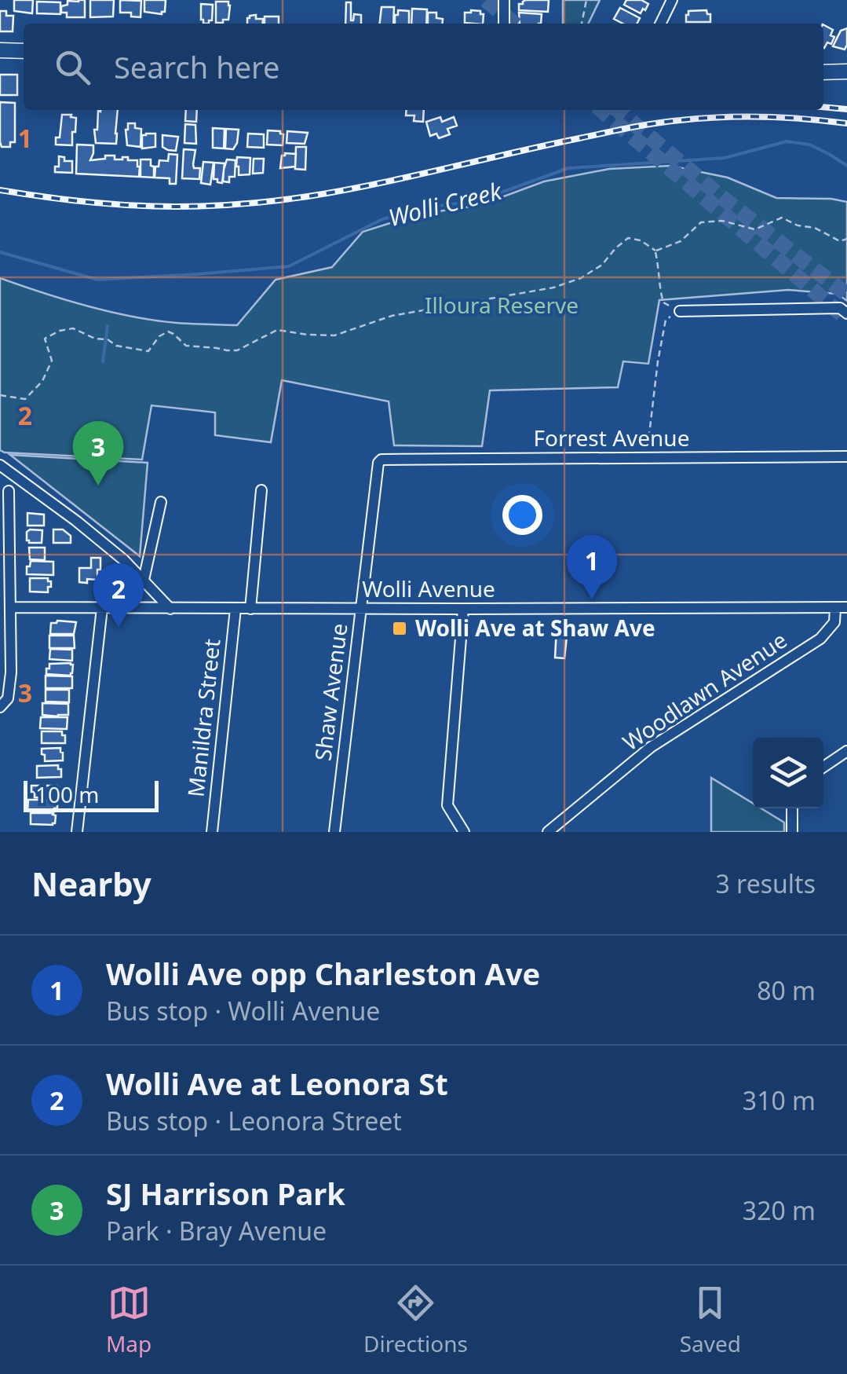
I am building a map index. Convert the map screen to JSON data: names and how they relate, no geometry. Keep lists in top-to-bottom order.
{
  "streets": {
    "street": [
      "Forrest Avenue",
      "Wolli Avenue",
      "Woodlawn Avenue",
      "Shaw Avenue",
      "Manildra Street"
    ]
  },
  "crossings": [
    ["Forrest Avenue", "Shaw Avenue"],
    ["Wolli Avenue", "Woodlawn Avenue"],
    ["Wolli Avenue", "Shaw Avenue"],
    ["Wolli Avenue", "Manildra Street"]
  ],
  "water": ["Wolli Creek"],
  "parks": ["Illoura Reserve"],
  "places": {
    "transit": ["Wolli Ave at Shaw Ave"]
  },
  "scale_bar": "100 m",
  "page": {
    "search": "Search here",
    "pins": ["3", "1", "2"],
    "scale": "100 m",
    "heading": ["Nearby", "3 results"],
    "list": [
      {
        "mark": "1",
        "name": "Wolli Ave opp Charleston Ave",
        "note": "Bus stop · Wolli Avenue",
        "value": "80 m"
      },
      {
        "mark": "2",
        "name": "Wolli Ave at Leonora St",
        "note": "Bus stop · Leonora Street",
        "value": "310 m"
      },
      {
        "mark": "3",
        "name": "SJ Harrison Park",
        "note": "Park · Bray Avenue",
        "value": "320 m"
      }
    ],
    "nav": ["Map", "Directions", "Saved"]
  },
  "grid": {
    "rows": ["1", "2", "3"]
  }
}
